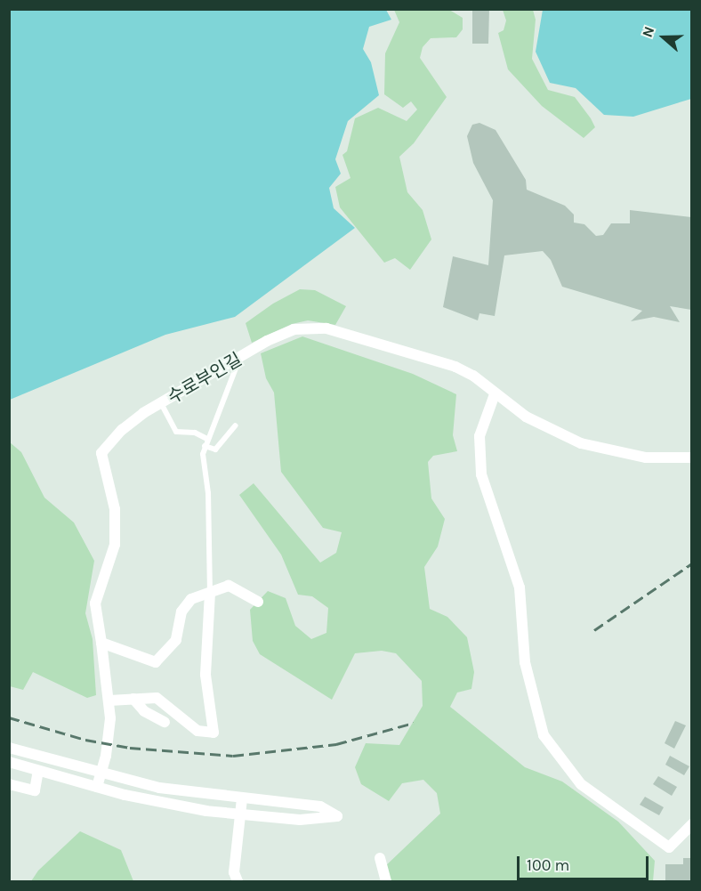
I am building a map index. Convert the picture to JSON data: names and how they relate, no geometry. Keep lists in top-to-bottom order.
{
  "streets": {
    "street": ["수로부인길"]
  },
  "scale_bar": "100 m",
  "north": "left"
}
